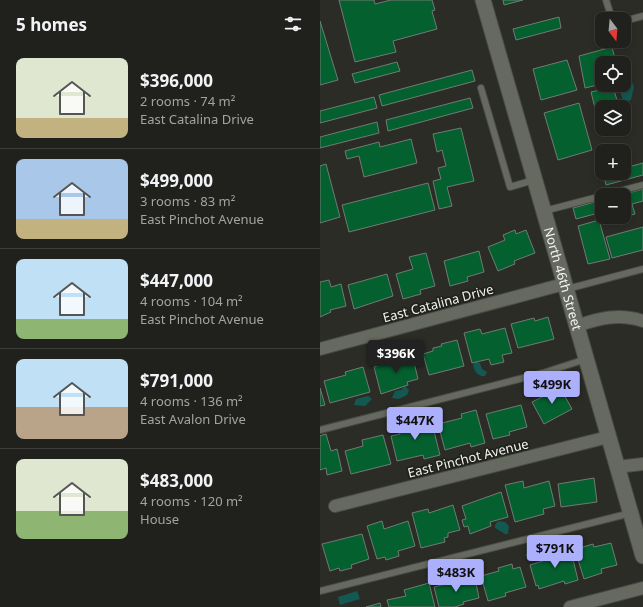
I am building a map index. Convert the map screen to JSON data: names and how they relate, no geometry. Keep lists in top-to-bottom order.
{
  "streets": {
    "street": ["North 46th Street", "East Catalina Drive", "East Pinchot Avenue"]
  },
  "crossings": [
    ["North 46th Street", "East Catalina Drive"],
    ["North 46th Street", "East Pinchot Avenue"]
  ],
  "north": "bottom",
  "page": {
    "heading": "5 homes",
    "map_buttons": ["+", "−"],
    "list": [
      {
        "name": "$396,000",
        "note": "2 rooms · 74 m² · East Catalina Drive"
      },
      {
        "name": "$499,000",
        "note": "3 rooms · 83 m² · East Pinchot Avenue"
      },
      {
        "name": "$447,000",
        "note": "4 rooms · 104 m² · East Pinchot Avenue"
      },
      {
        "name": "$791,000",
        "note": "4 rooms · 136 m² · East Avalon Drive"
      },
      {
        "name": "$483,000",
        "note": "4 rooms · 120 m² · House"
      }
    ],
    "price": [
      "$396K",
      "$499K",
      "$447K",
      "$791K",
      "$483K"
    ]
  }
}
